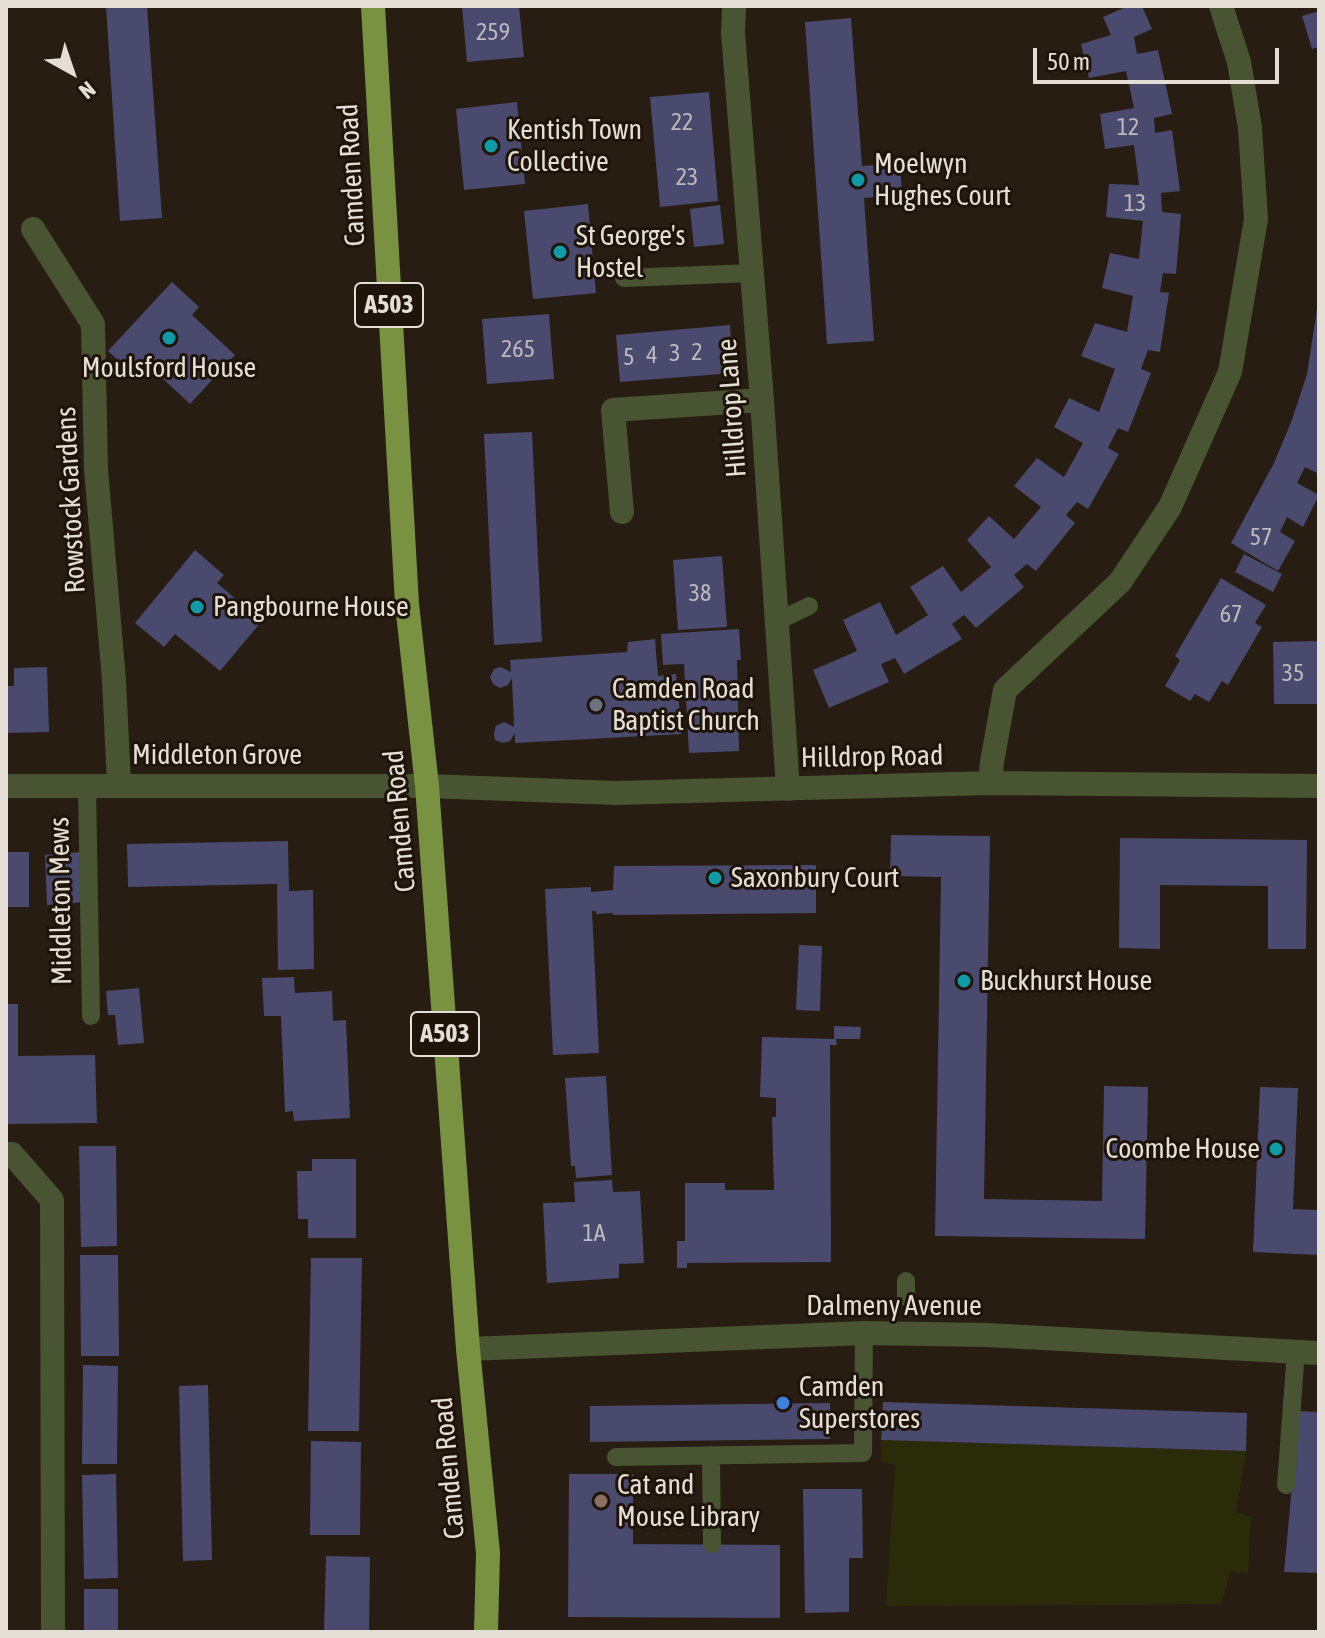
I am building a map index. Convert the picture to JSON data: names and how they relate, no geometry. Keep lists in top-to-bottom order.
{
  "streets": {
    "highway": ["Camden Road", "A503"],
    "street": [
      "Hilldrop Lane",
      "Rowstock Gardens",
      "Middleton Grove",
      "Hilldrop Road",
      "Dalmeny Avenue"
    ],
    "lane": ["Middleton Mews"]
  },
  "crossings": [
    ["Camden Road", "Middleton Grove"],
    ["Camden Road", "Hilldrop Road"],
    ["Camden Road", "Dalmeny Avenue"],
    ["Hilldrop Lane", "Hilldrop Road"],
    ["Rowstock Gardens", "Middleton Grove"],
    ["Middleton Grove", "Hilldrop Road"],
    ["Middleton Grove", "Middleton Mews"]
  ],
  "places": [
    "Kentish Town Collective",
    "Moelwyn Hughes Court",
    "St George's Hostel",
    "Moulsford House",
    "Pangbourne House",
    "Camden Road Baptist Church",
    "Saxonbury Court",
    "Buckhurst House",
    "Coombe House",
    "Camden Superstores",
    "Cat and Mouse Library"
  ],
  "house_numbers": [
    "259",
    "22",
    "12",
    "23",
    "13",
    "265",
    "2",
    "3",
    "4",
    "5",
    "57",
    "38",
    "67",
    "35",
    "1A"
  ],
  "scale_bar": "50 m",
  "north": "bottom right"
}
